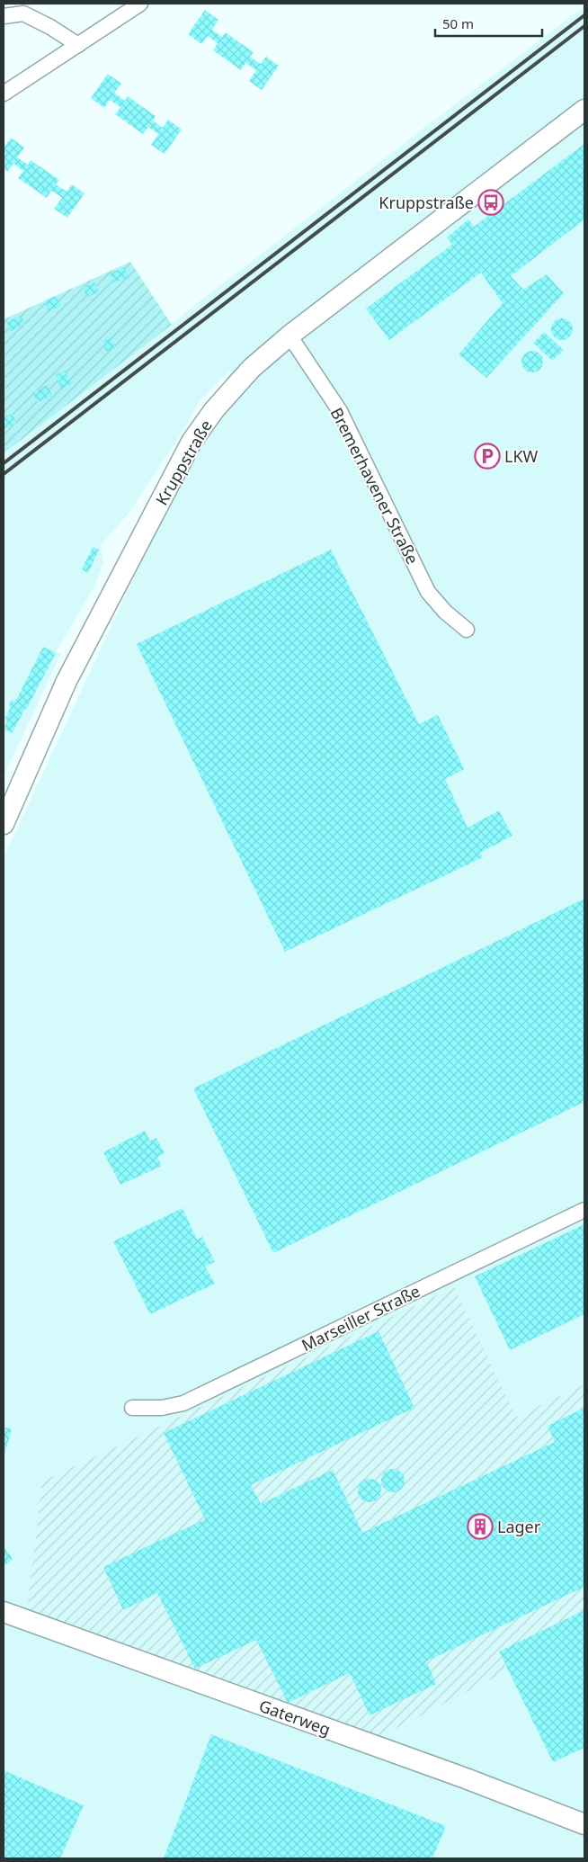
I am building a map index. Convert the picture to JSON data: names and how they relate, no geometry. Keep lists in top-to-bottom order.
{
  "streets": {
    "street": [
      "Kruppstraße",
      "Bremerhavener Straße",
      "Marseiller Straße",
      "Gaterweg"
    ]
  },
  "crossings": [
    ["Kruppstraße", "Bremerhavener Straße"]
  ],
  "places": {
    "bus stop": ["Kruppstraße"],
    "parking": ["LKW"],
    "building": ["Lager"]
  },
  "scale_bar": "50 m"
}
